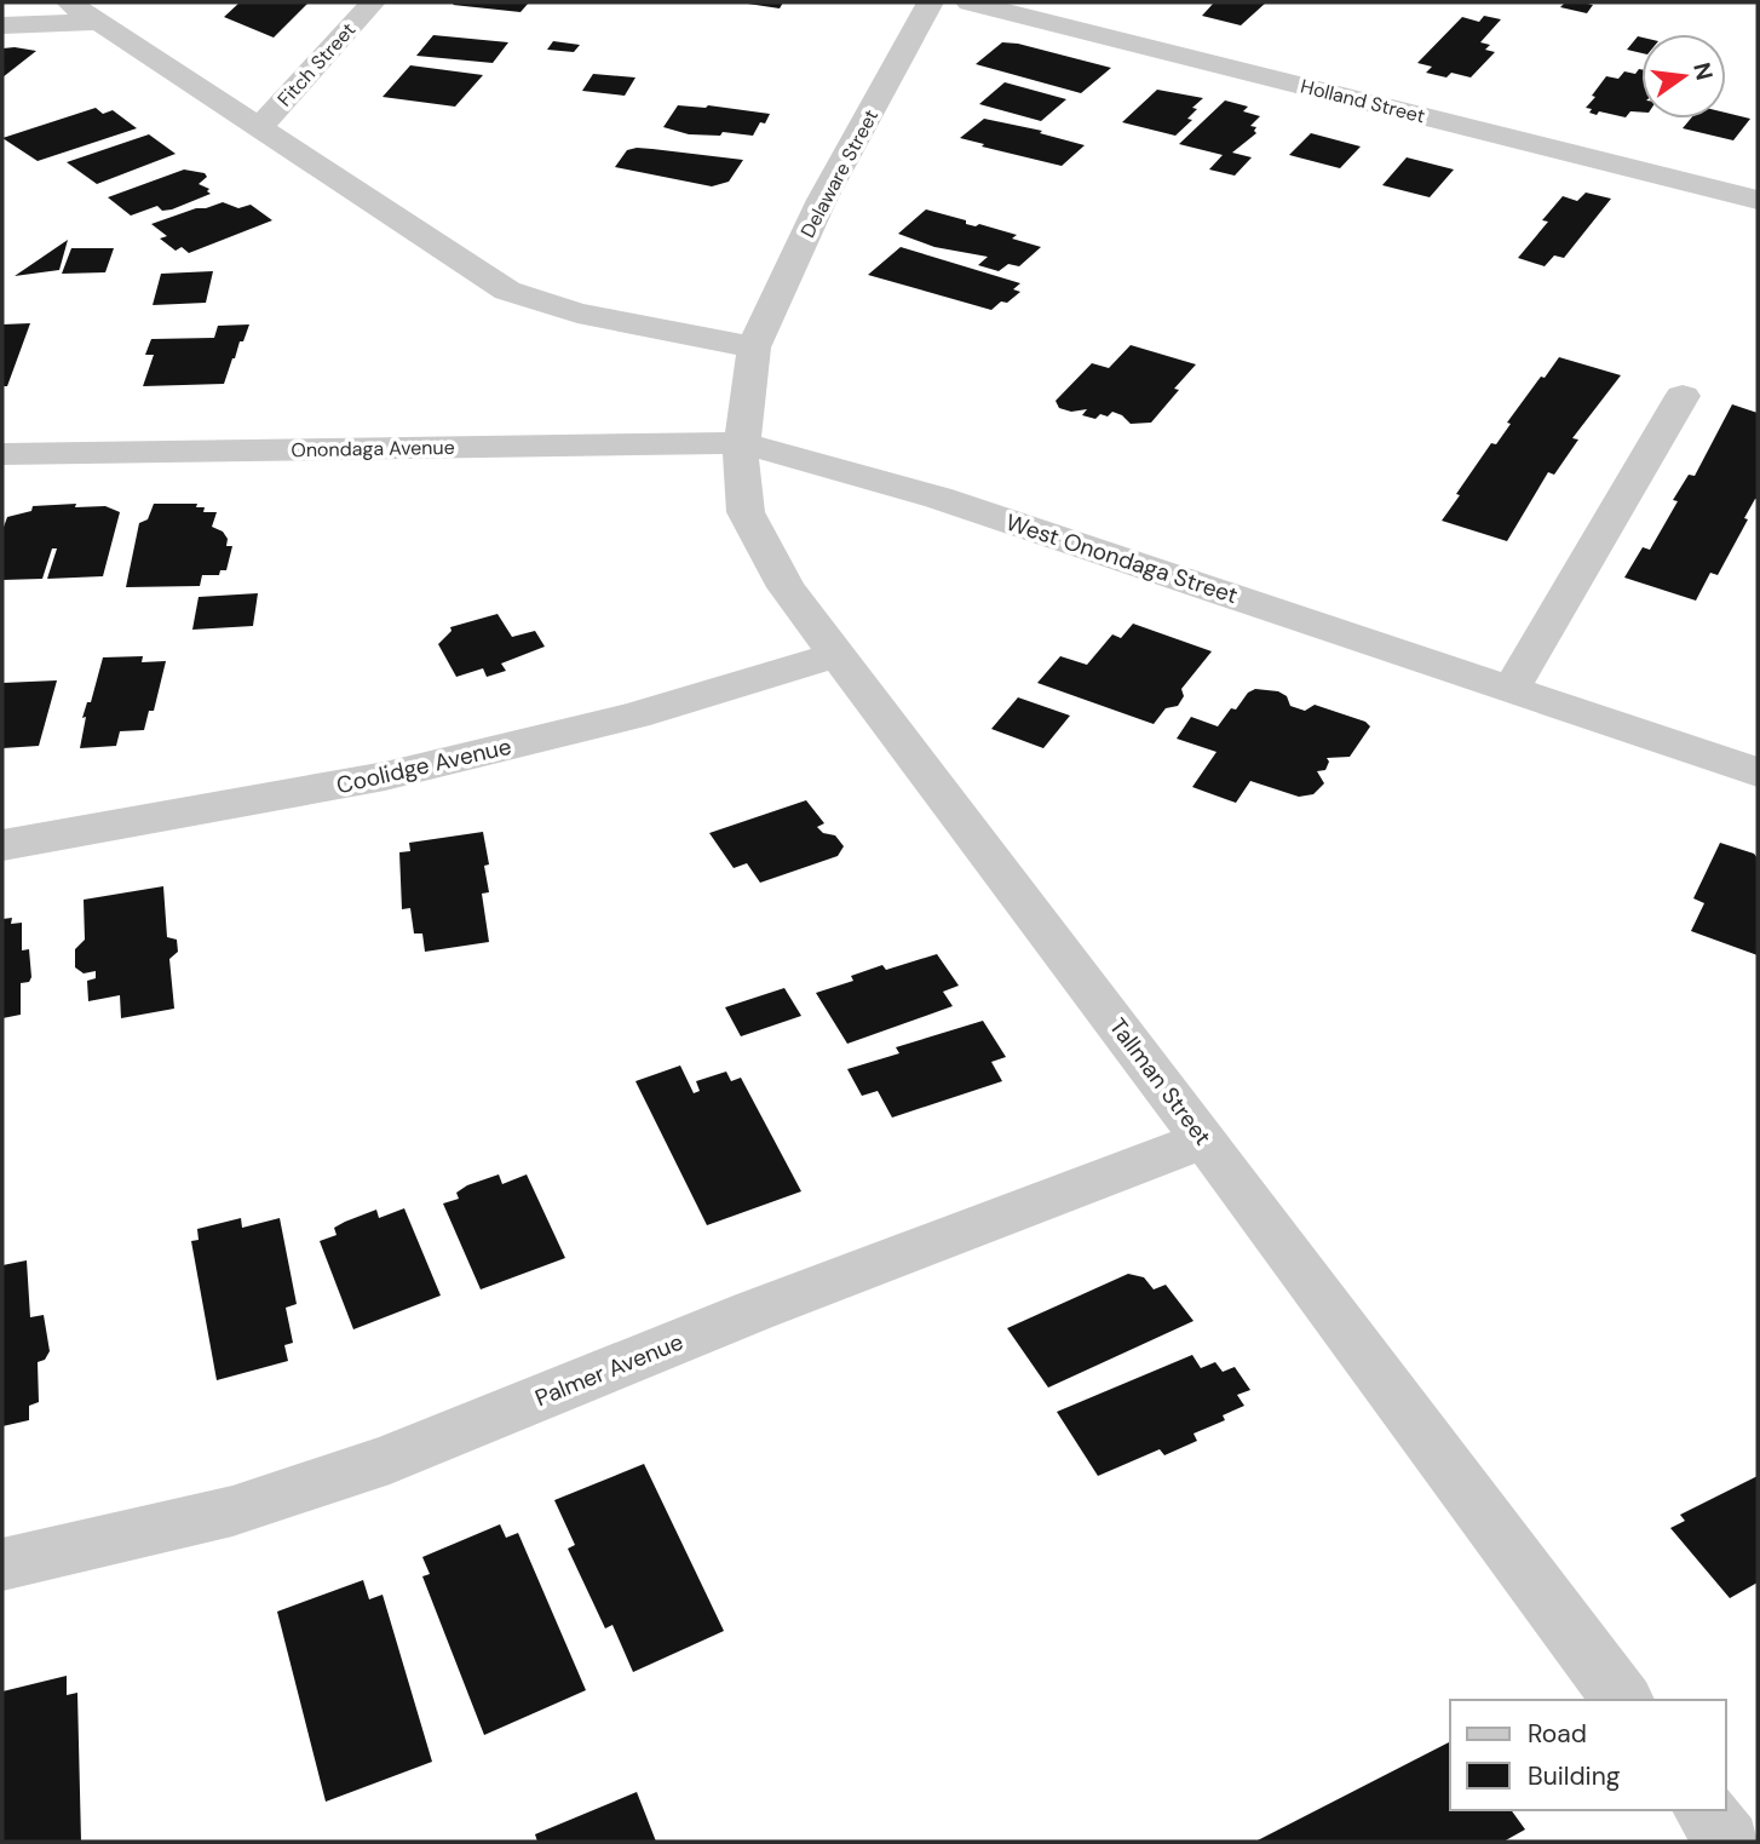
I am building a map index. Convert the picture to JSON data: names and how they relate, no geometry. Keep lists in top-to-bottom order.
{
  "streets": {
    "street": [
      "Fitch Street",
      "Holland Street",
      "Delaware Street",
      "Onondaga Avenue",
      "West Onondaga Street",
      "Coolidge Avenue",
      "Tallman Street",
      "Palmer Avenue"
    ]
  },
  "crossings": [
    ["Onondaga Avenue", "West Onondaga Street"],
    ["Onondaga Avenue", "Tallman Street"],
    ["West Onondaga Street", "Tallman Street"],
    ["Coolidge Avenue", "Tallman Street"],
    ["Tallman Street", "Palmer Avenue"]
  ],
  "legend": ["Road", "Building"],
  "north": "right"
}
